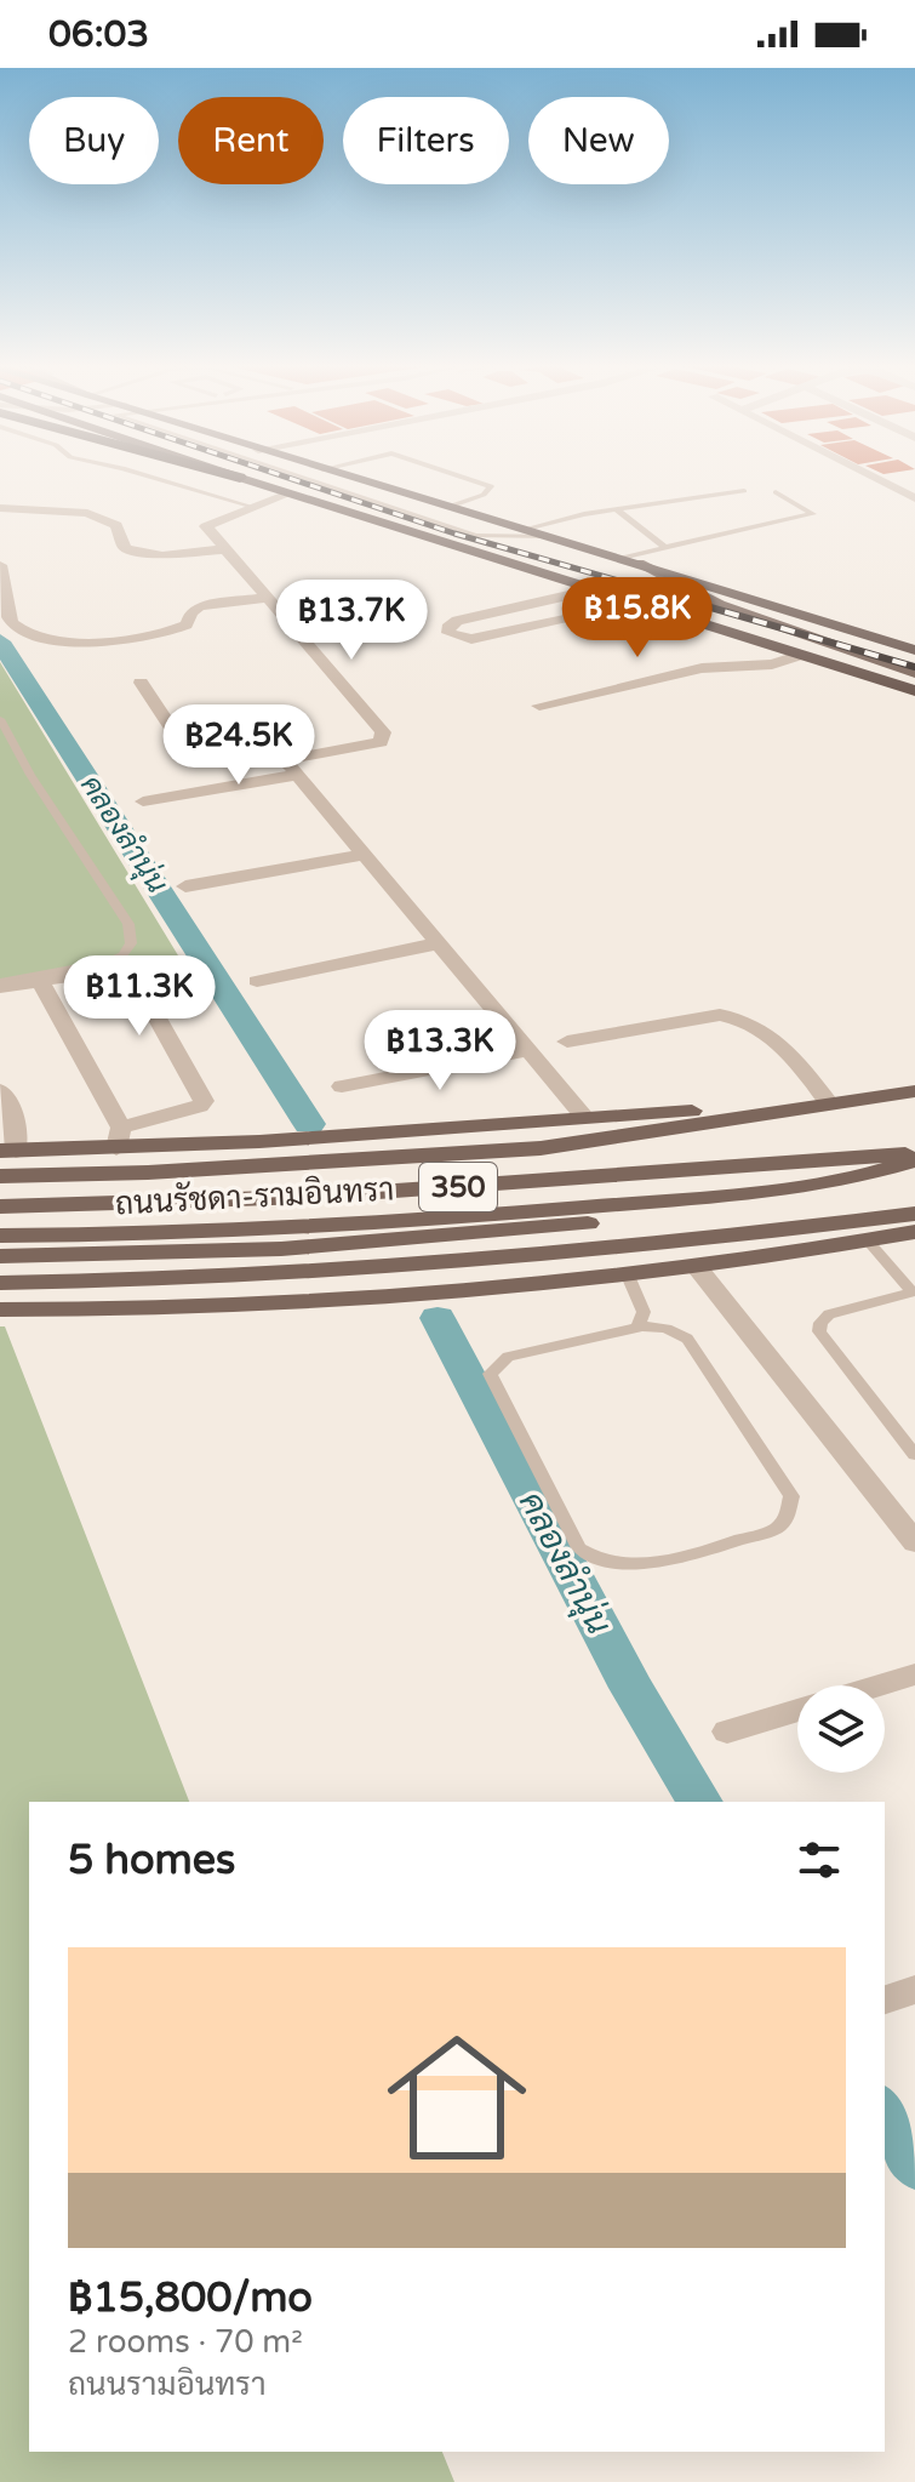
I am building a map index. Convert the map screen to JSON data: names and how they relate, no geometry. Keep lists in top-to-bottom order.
{
  "streets": {
    "main road": ["350", "ถนนรัชดา-รามอินทรา"]
  },
  "water": ["คลองลำนุ่น"],
  "page": {
    "status": "06:03",
    "chip": [
      "Buy",
      "Rent",
      "Filters",
      "New"
    ],
    "price": [
      "฿15.8K",
      "฿13.7K",
      "฿24.5K",
      "฿11.3K",
      "฿13.3K"
    ],
    "heading": "5 homes",
    "list": [
      {
        "name": "฿15,800/mo",
        "note": "2 rooms · 70 m² · ถนนรามอินทรา"
      }
    ]
  }
}
